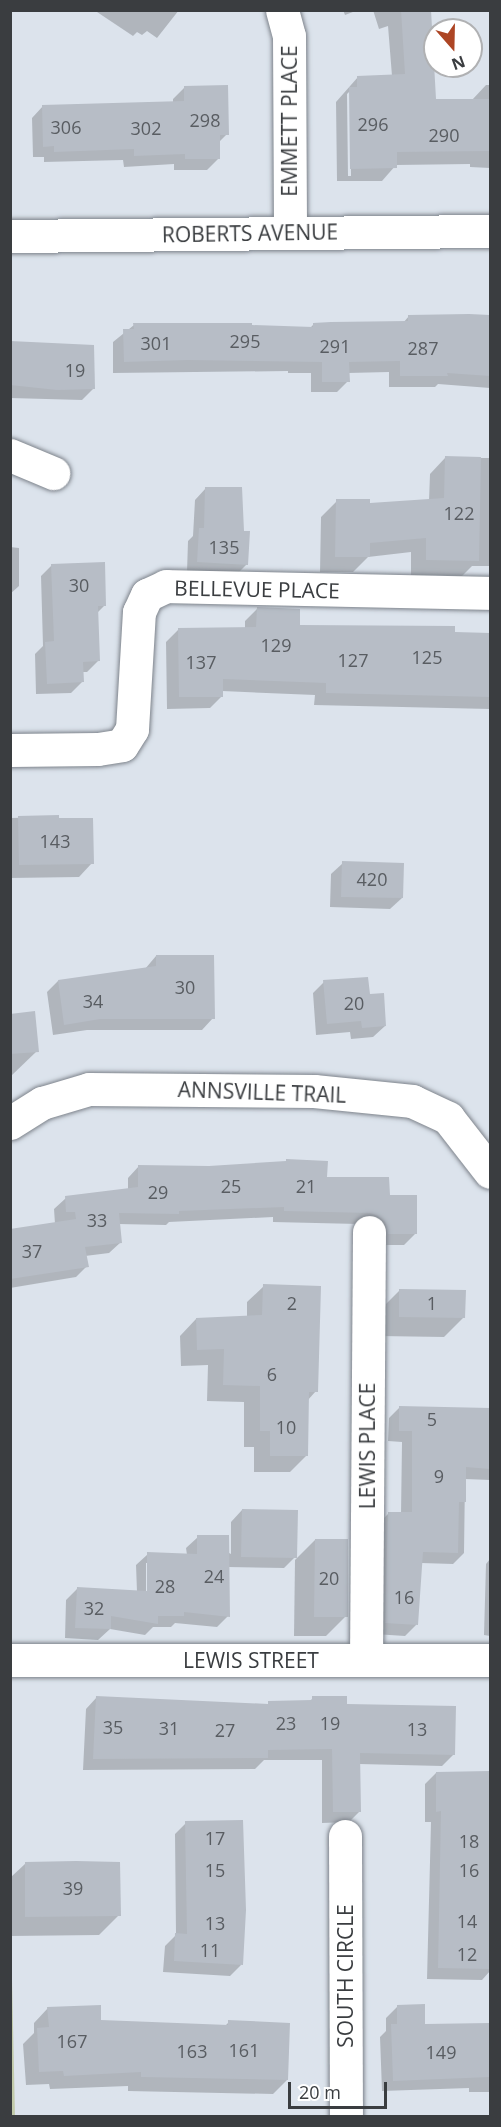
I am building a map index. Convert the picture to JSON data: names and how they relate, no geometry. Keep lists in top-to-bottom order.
{
  "streets": {
    "street": [
      "EMMETT PLACE",
      "ROBERTS AVENUE",
      "BELLEVUE PLACE",
      "ANNSVILLE TRAIL",
      "LEWIS PLACE",
      "LEWIS STREET",
      "SOUTH CIRCLE"
    ]
  },
  "crossings": [
    ["EMMETT PLACE", "ROBERTS AVENUE"],
    ["LEWIS PLACE", "LEWIS STREET"]
  ],
  "house_numbers": [
    "298",
    "296",
    "306",
    "302",
    "290",
    "295",
    "301",
    "291",
    "287",
    "19",
    "122",
    "135",
    "30",
    "129",
    "125",
    "127",
    "137",
    "143",
    "420",
    "30",
    "34",
    "20",
    "25",
    "21",
    "29",
    "33",
    "37",
    "2",
    "1",
    "6",
    "5",
    "10",
    "9",
    "24",
    "20",
    "28",
    "16",
    "32",
    "23",
    "19",
    "35",
    "31",
    "13",
    "27",
    "17",
    "18",
    "15",
    "16",
    "39",
    "14",
    "13",
    "11",
    "12",
    "167",
    "161",
    "163",
    "149"
  ],
  "scale_bar": "20 m",
  "north": "bottom"
}
